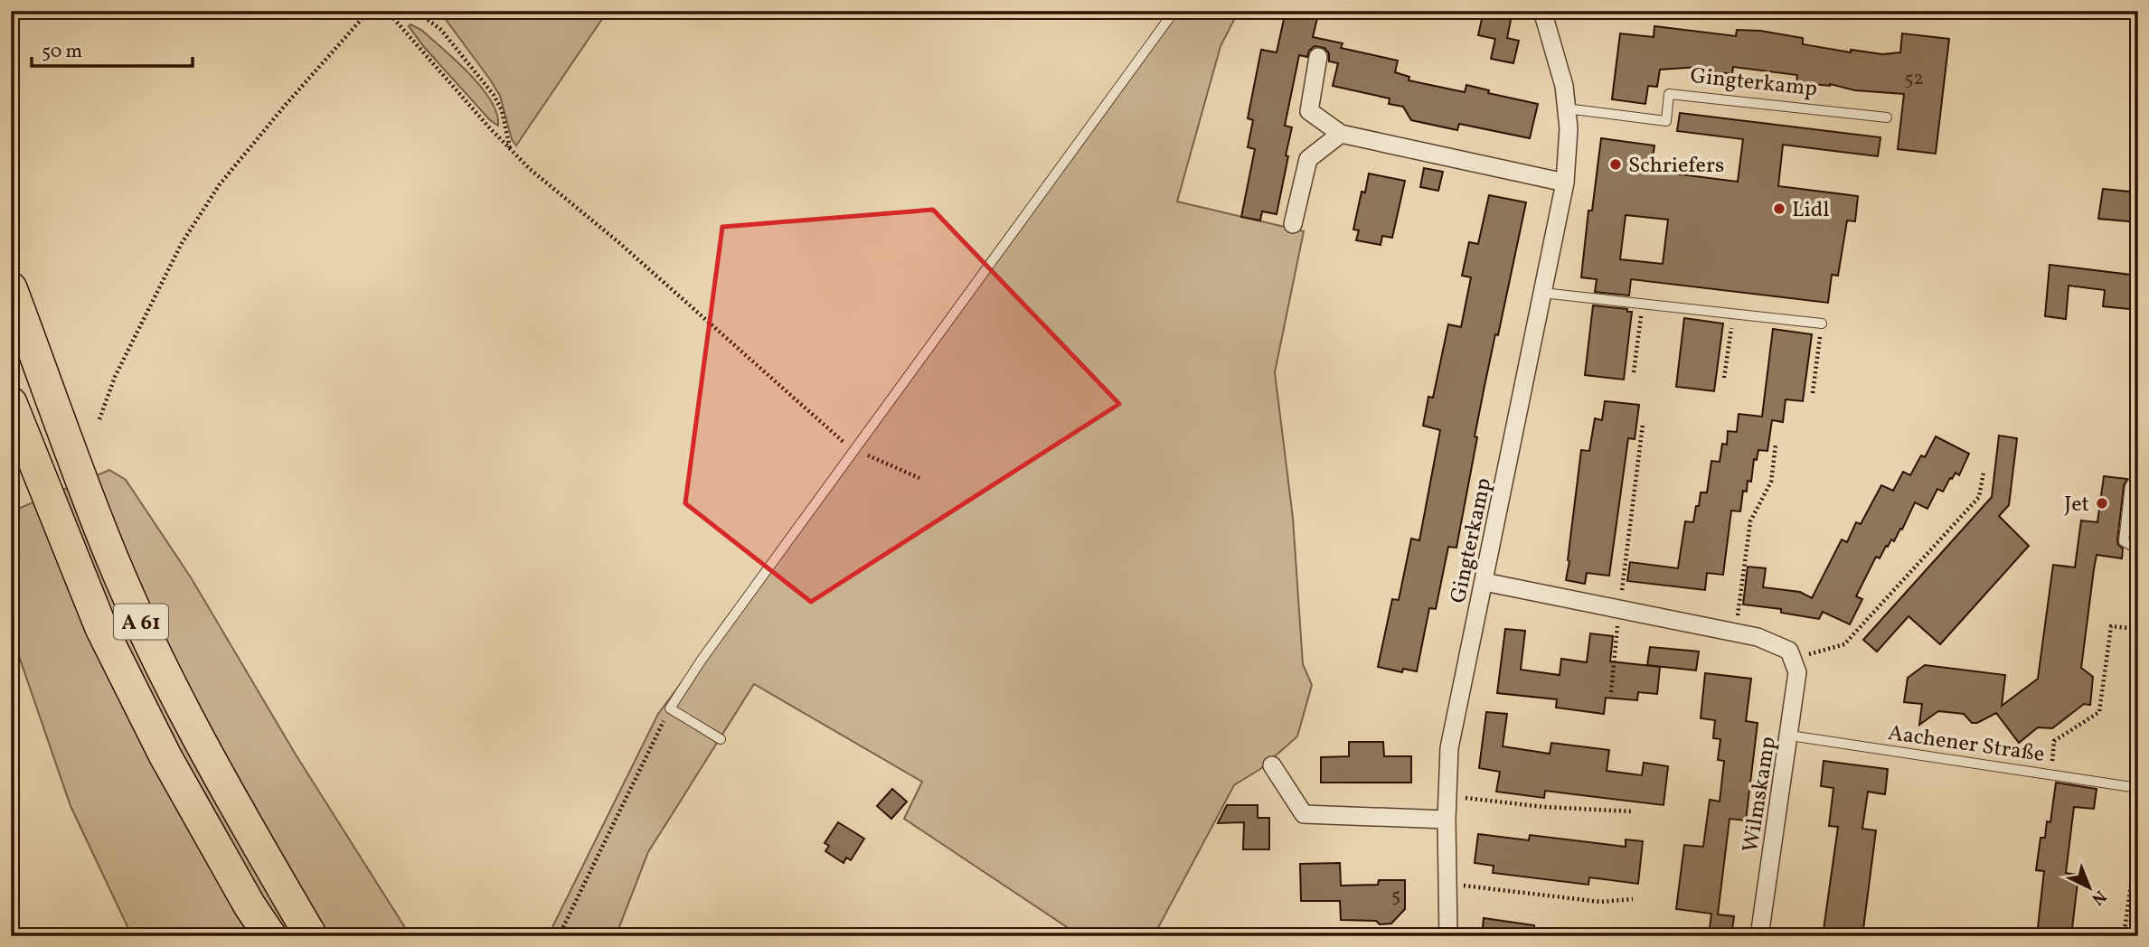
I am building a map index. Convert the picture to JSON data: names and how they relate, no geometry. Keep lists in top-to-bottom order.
{
  "streets": {
    "highway": ["A 61"],
    "street": ["Gingterkamp", "Wilmskamp"],
    "lane": ["Aachener Straße"]
  },
  "crossings": [
    ["Aachener Straße", "Wilmskamp"]
  ],
  "places": ["Schriefers", "Lidl", "Jet"],
  "house_numbers": ["52", "5"],
  "scale_bar": "50 m",
  "north": "bottom right"
}
